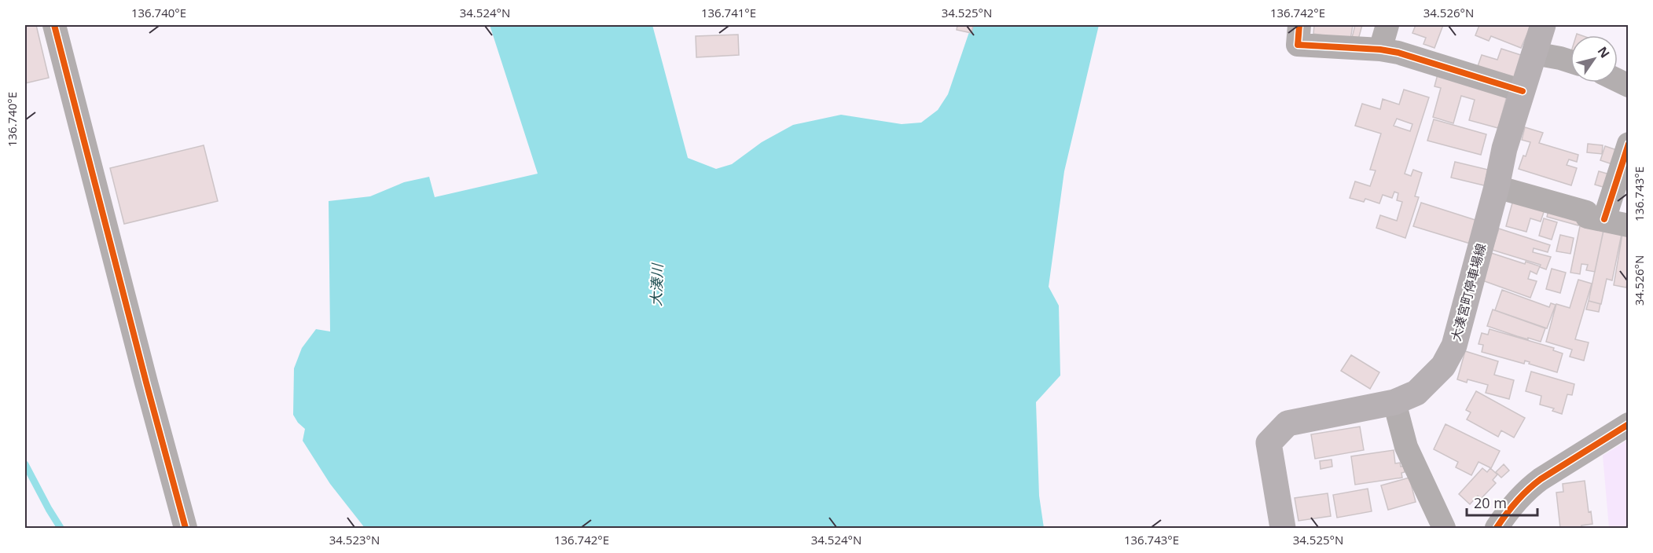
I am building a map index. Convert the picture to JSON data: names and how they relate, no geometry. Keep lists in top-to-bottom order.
{
  "streets": {
    "main road": ["大湊宮町停車場線"]
  },
  "water": ["大湊川"],
  "scale_bar": "20 m",
  "north": "top right",
  "coordinates": [
    "136.740°E",
    "34.524°N",
    "136.741°E",
    "34.525°N",
    "136.742°E",
    "34.526°N",
    "136.743°E",
    "34.523°N"
  ]
}
